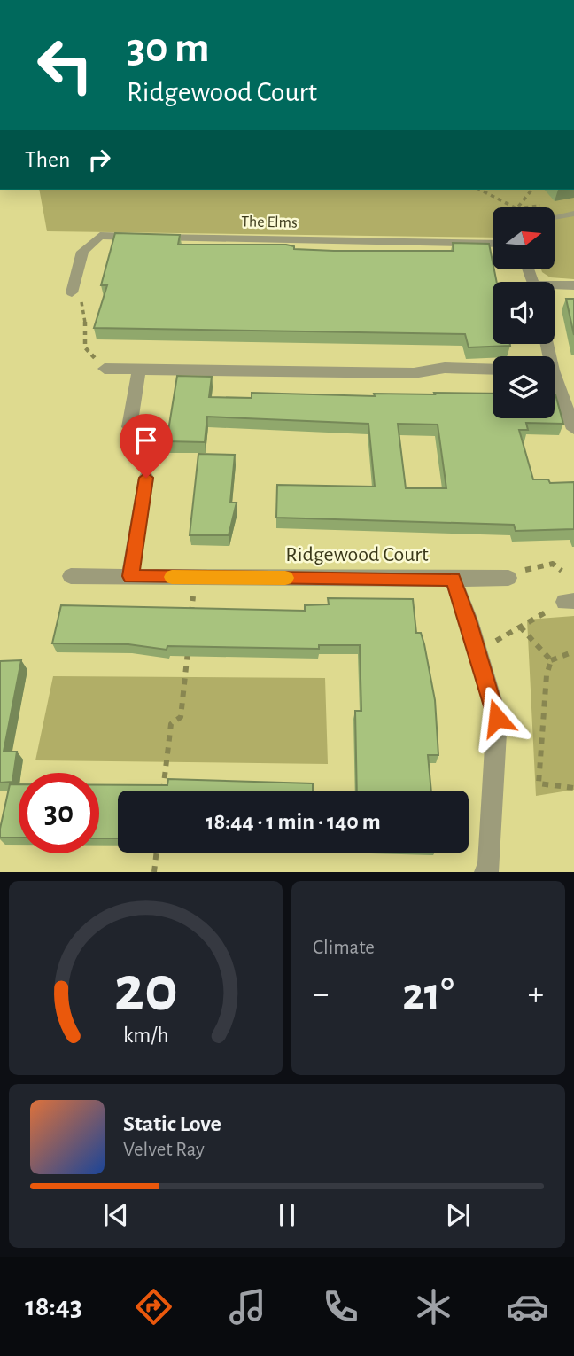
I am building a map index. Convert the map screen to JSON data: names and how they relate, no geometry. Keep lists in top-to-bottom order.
{
  "streets": {
    "street": ["The Elms", "Ridgewood Court"]
  },
  "north": "right",
  "page": {
    "turn": ["30 m", "Ridgewood Court"],
    "then": "Then",
    "limit": "30",
    "trip": "18:44 · 1 min · 140 m",
    "tile": "Climate",
    "heat": ["−", "21°", "+"],
    "song": ["Static Love", "Velvet Ray"],
    "tabs": "18:43",
    "gauge": ["20", "km/h"]
  }
}
